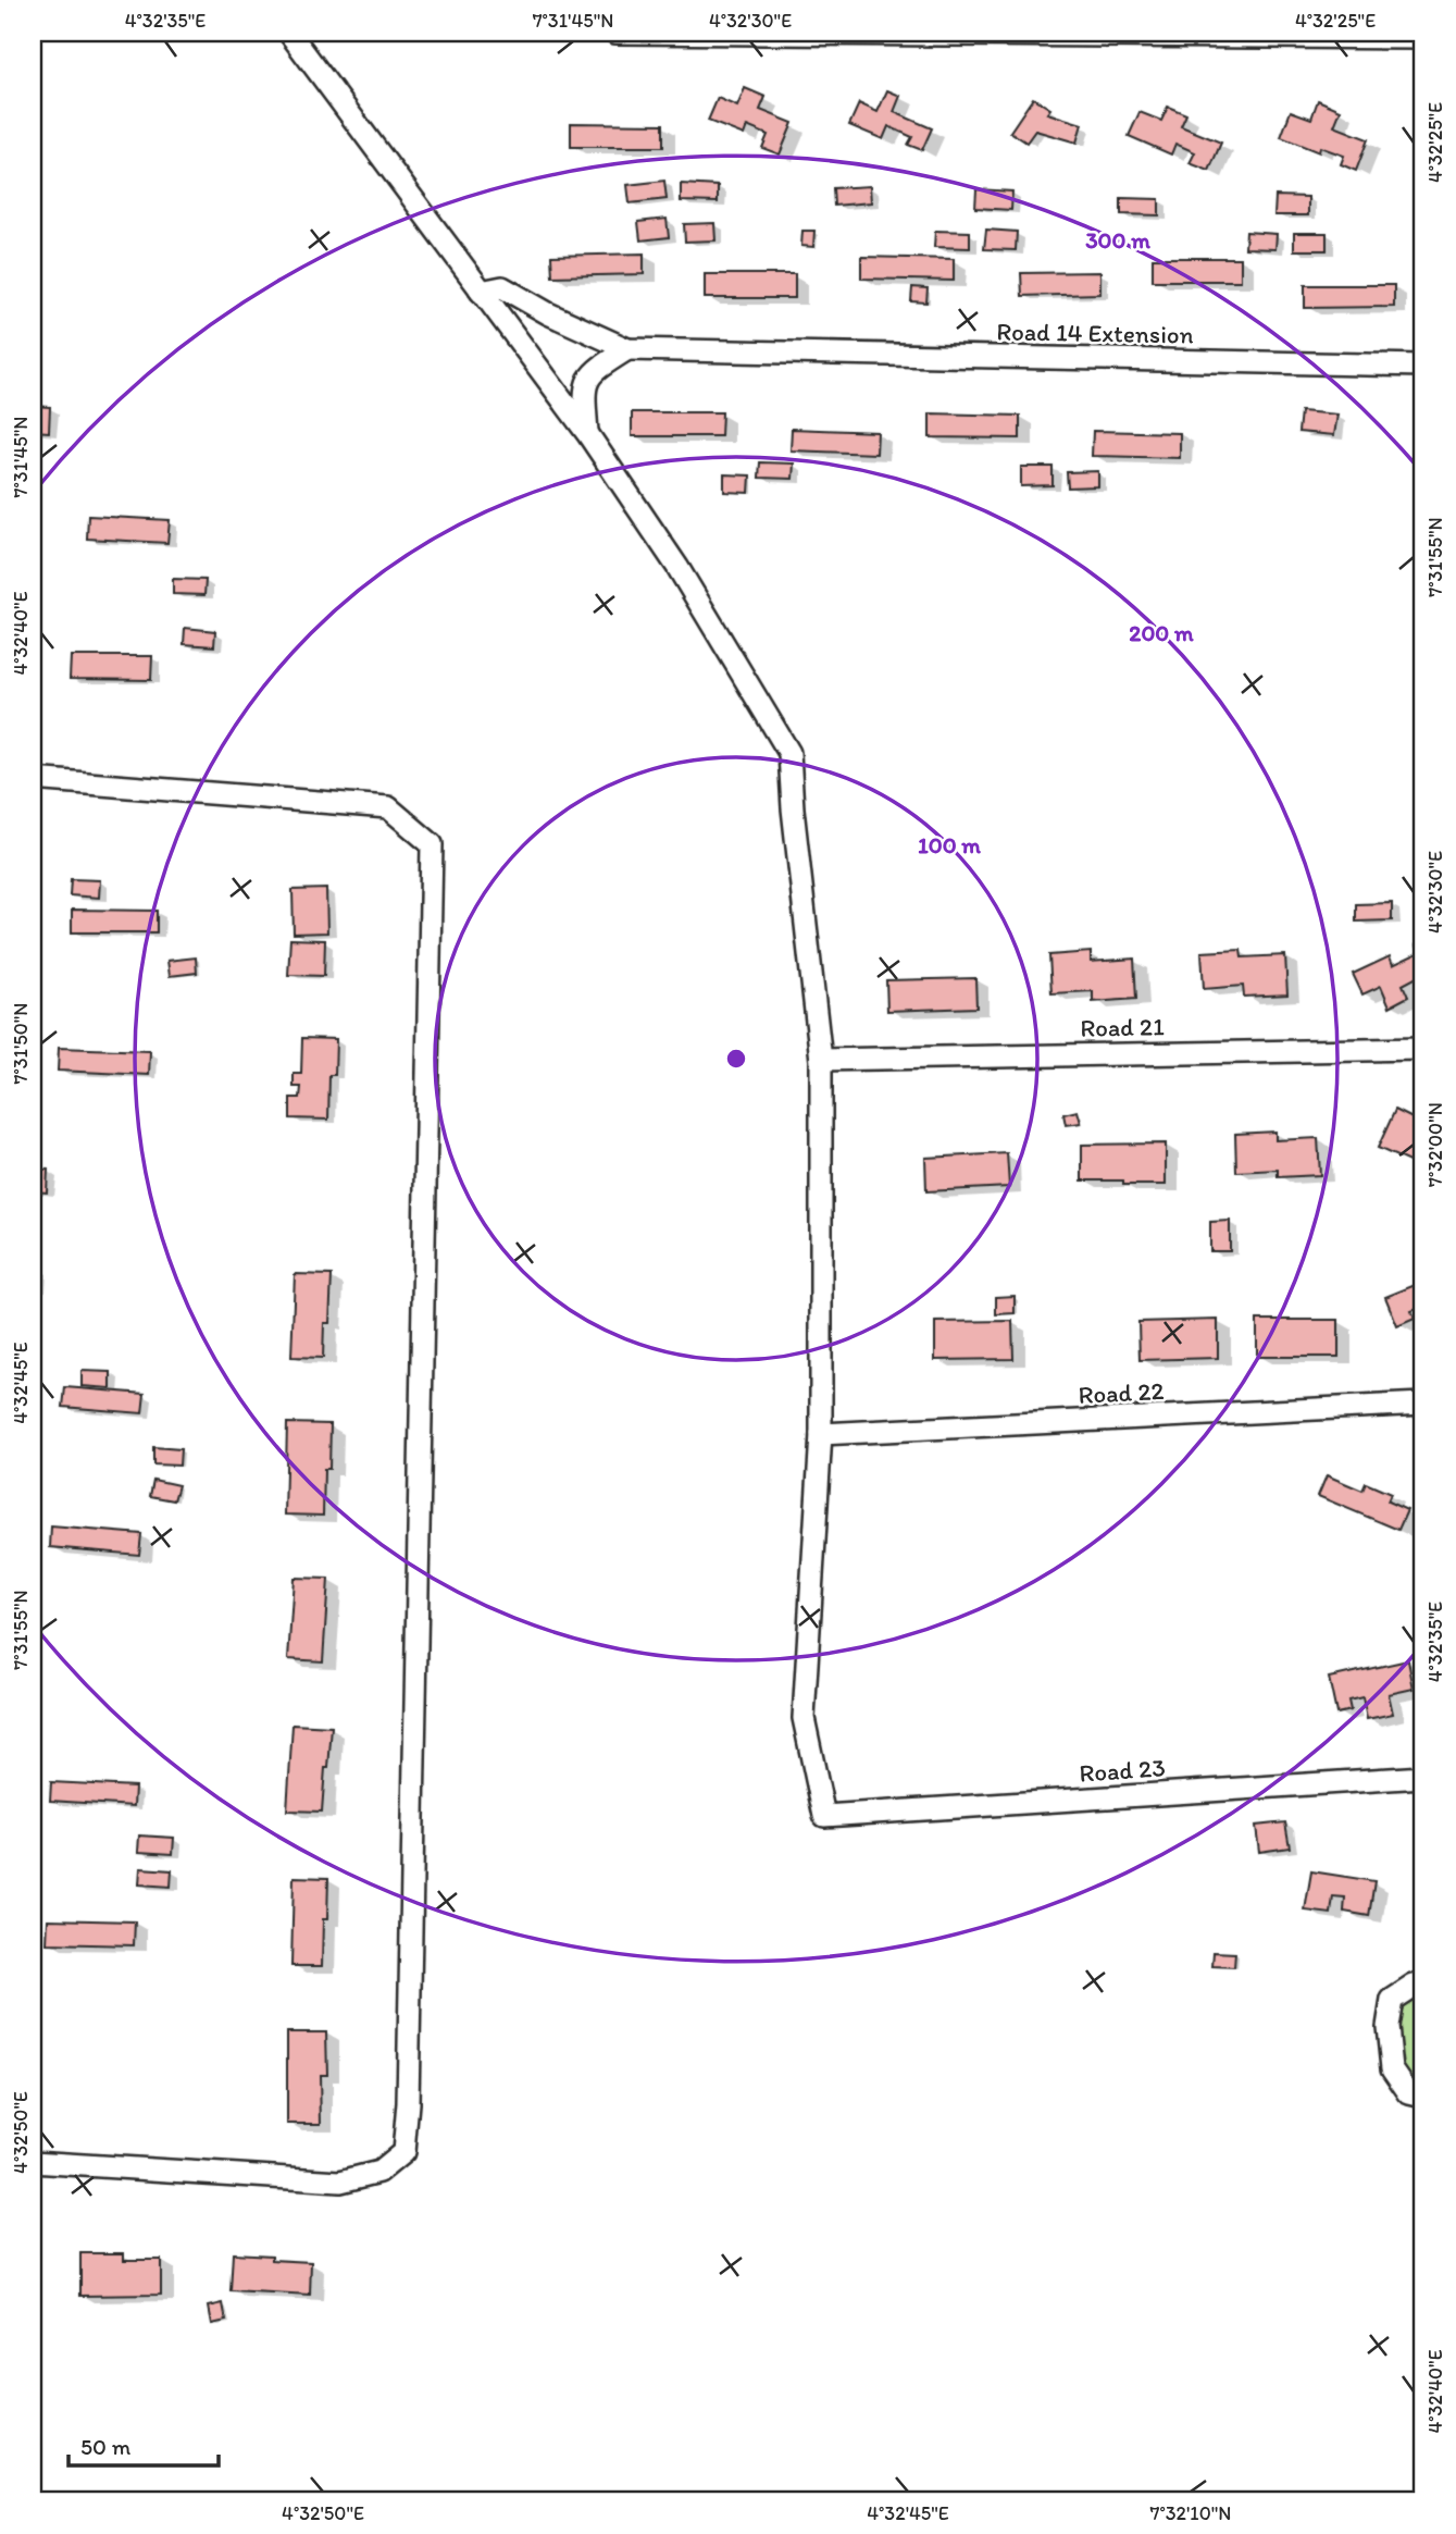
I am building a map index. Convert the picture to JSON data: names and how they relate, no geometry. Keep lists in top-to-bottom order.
{
  "streets": {
    "street": [
      "Road 14 Extension",
      "Road 21",
      "Road 22",
      "Road 23"
    ]
  },
  "crossings": [
    ["Road 22", "Road 23"]
  ],
  "scale_bar": "50 m",
  "coordinates": [
    "4°32'35\"E",
    "7°31'45\"N",
    "4°32'30\"E",
    "4°32'25\"E",
    "7°31'55\"N",
    "4°32'40\"E",
    "7°31'50\"N",
    "7°32'00\"N",
    "4°32'45\"E",
    "4°32'50\"E",
    "7°32'10\"N"
  ],
  "rings": ["300 m", "200 m", "100 m"]
}
